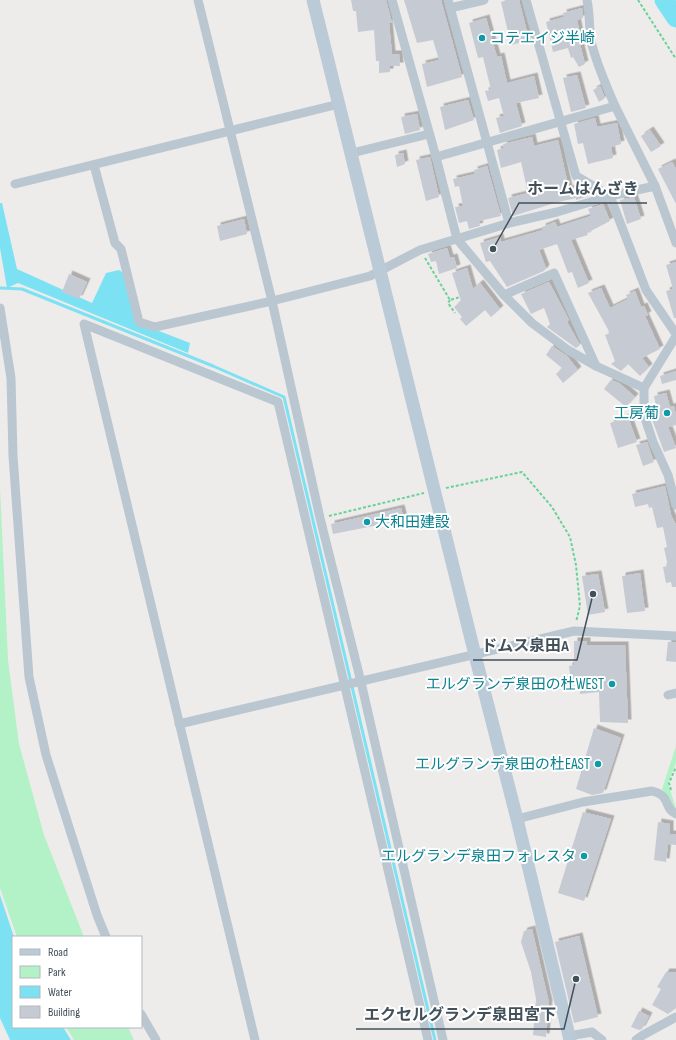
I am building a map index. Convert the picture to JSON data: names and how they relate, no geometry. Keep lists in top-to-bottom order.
{
  "places": [
    "コテエイジ半崎",
    "ホームはんざき",
    "工房葡",
    "大和田建設",
    "ドムス泉田A",
    "エルグランデ泉田の杜WEST",
    "エルグランデ泉田の杜EAST",
    "エルグランデ泉田フォレスタ",
    "エクセルグランデ泉田宮下"
  ],
  "legend": [
    "Road",
    "Park",
    "Water",
    "Building"
  ]
}
